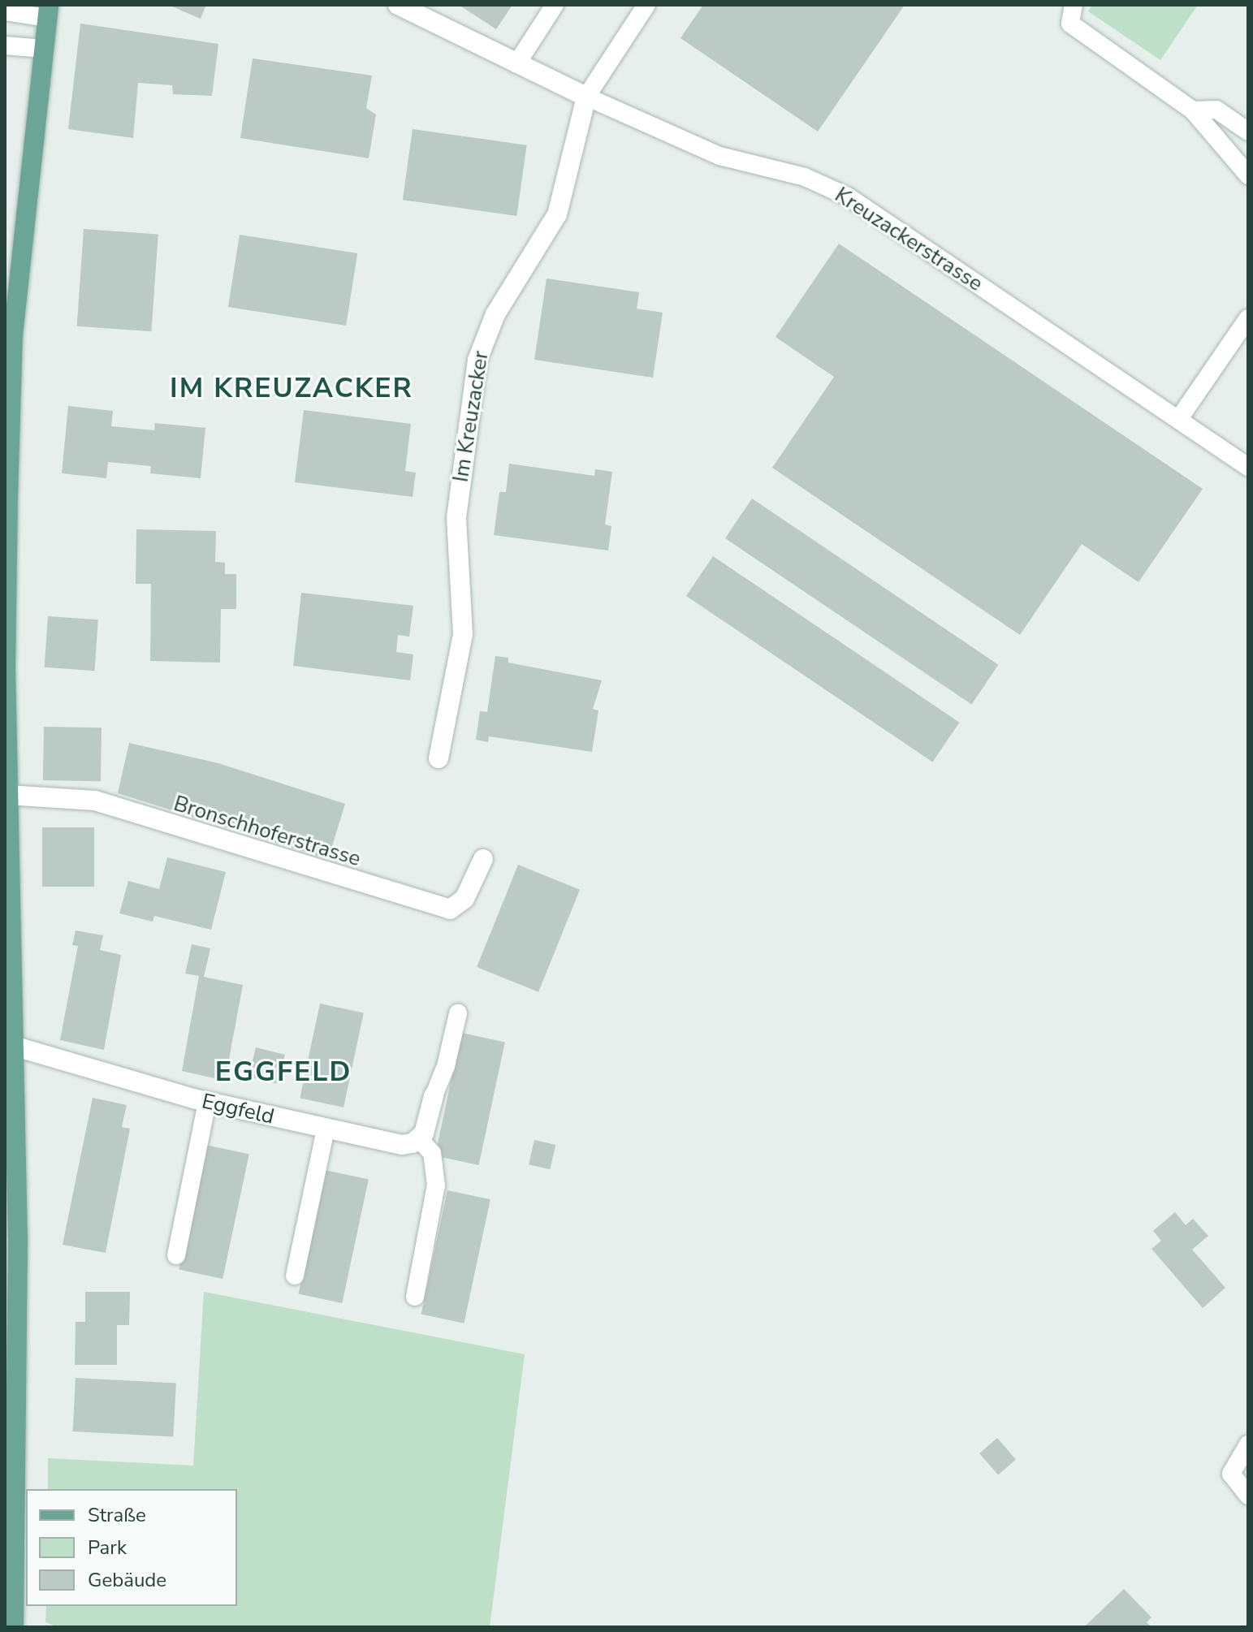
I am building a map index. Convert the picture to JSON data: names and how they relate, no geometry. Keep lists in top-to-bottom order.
{
  "streets": {
    "street": [
      "Kreuzackerstrasse",
      "Im Kreuzacker",
      "Bronschhoferstrasse",
      "Eggfeld"
    ]
  },
  "crossings": [
    ["Kreuzackerstrasse", "Im Kreuzacker"]
  ],
  "districts": ["IM KREUZACKER", "EGGFELD"],
  "legend": ["Straße", "Park", "Gebäude"]
}
